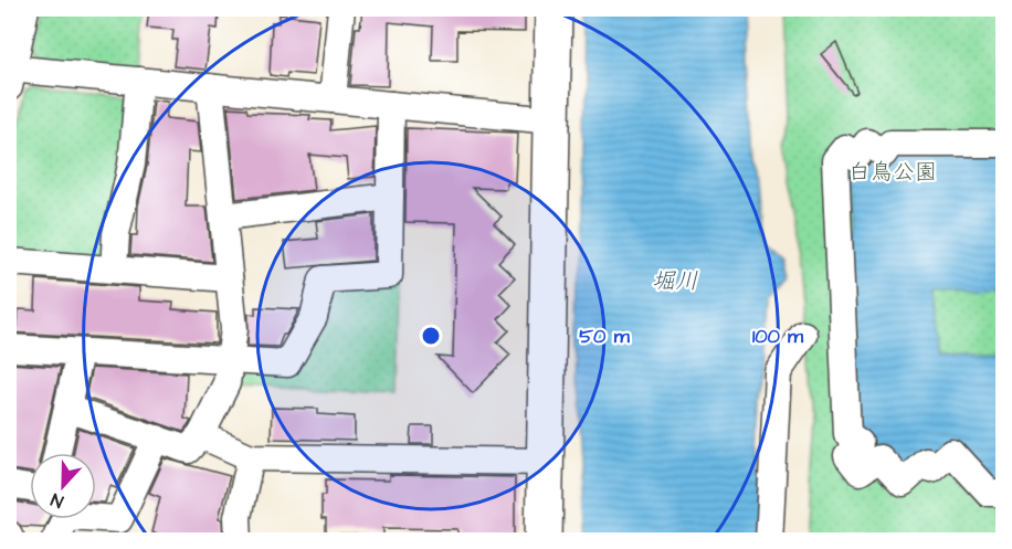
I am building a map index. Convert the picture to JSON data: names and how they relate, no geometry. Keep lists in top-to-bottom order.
{
  "water": ["堀川"],
  "parks": ["白鳥公園"],
  "north": "bottom",
  "rings": ["50 m", "100 m"]
}
